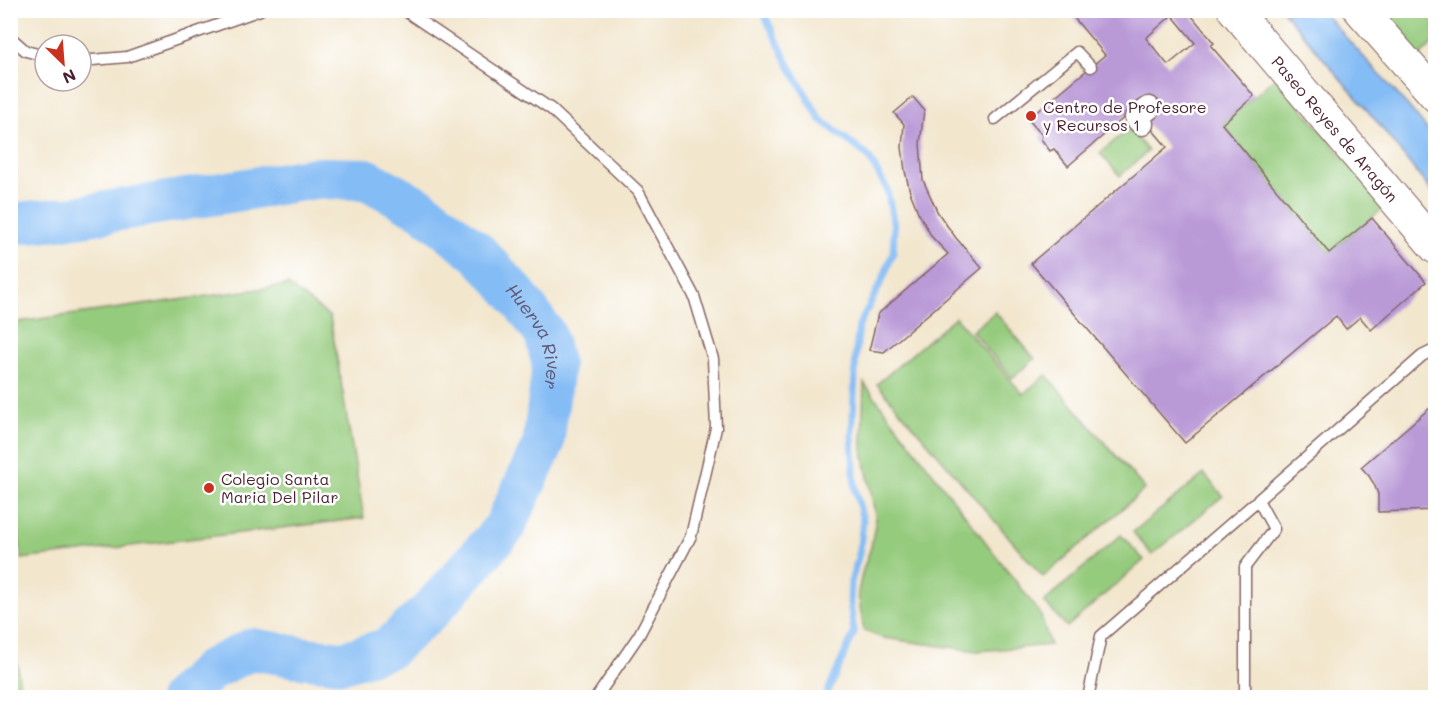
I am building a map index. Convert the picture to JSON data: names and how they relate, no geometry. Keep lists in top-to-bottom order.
{
  "streets": {
    "street": ["Paseo Reyes de Aragón"]
  },
  "water": ["Huerva River"],
  "places": ["Centro de Profesore y Recursos 1", "Colegio Santa Maria Del Pilar"],
  "north": "bottom right"
}
